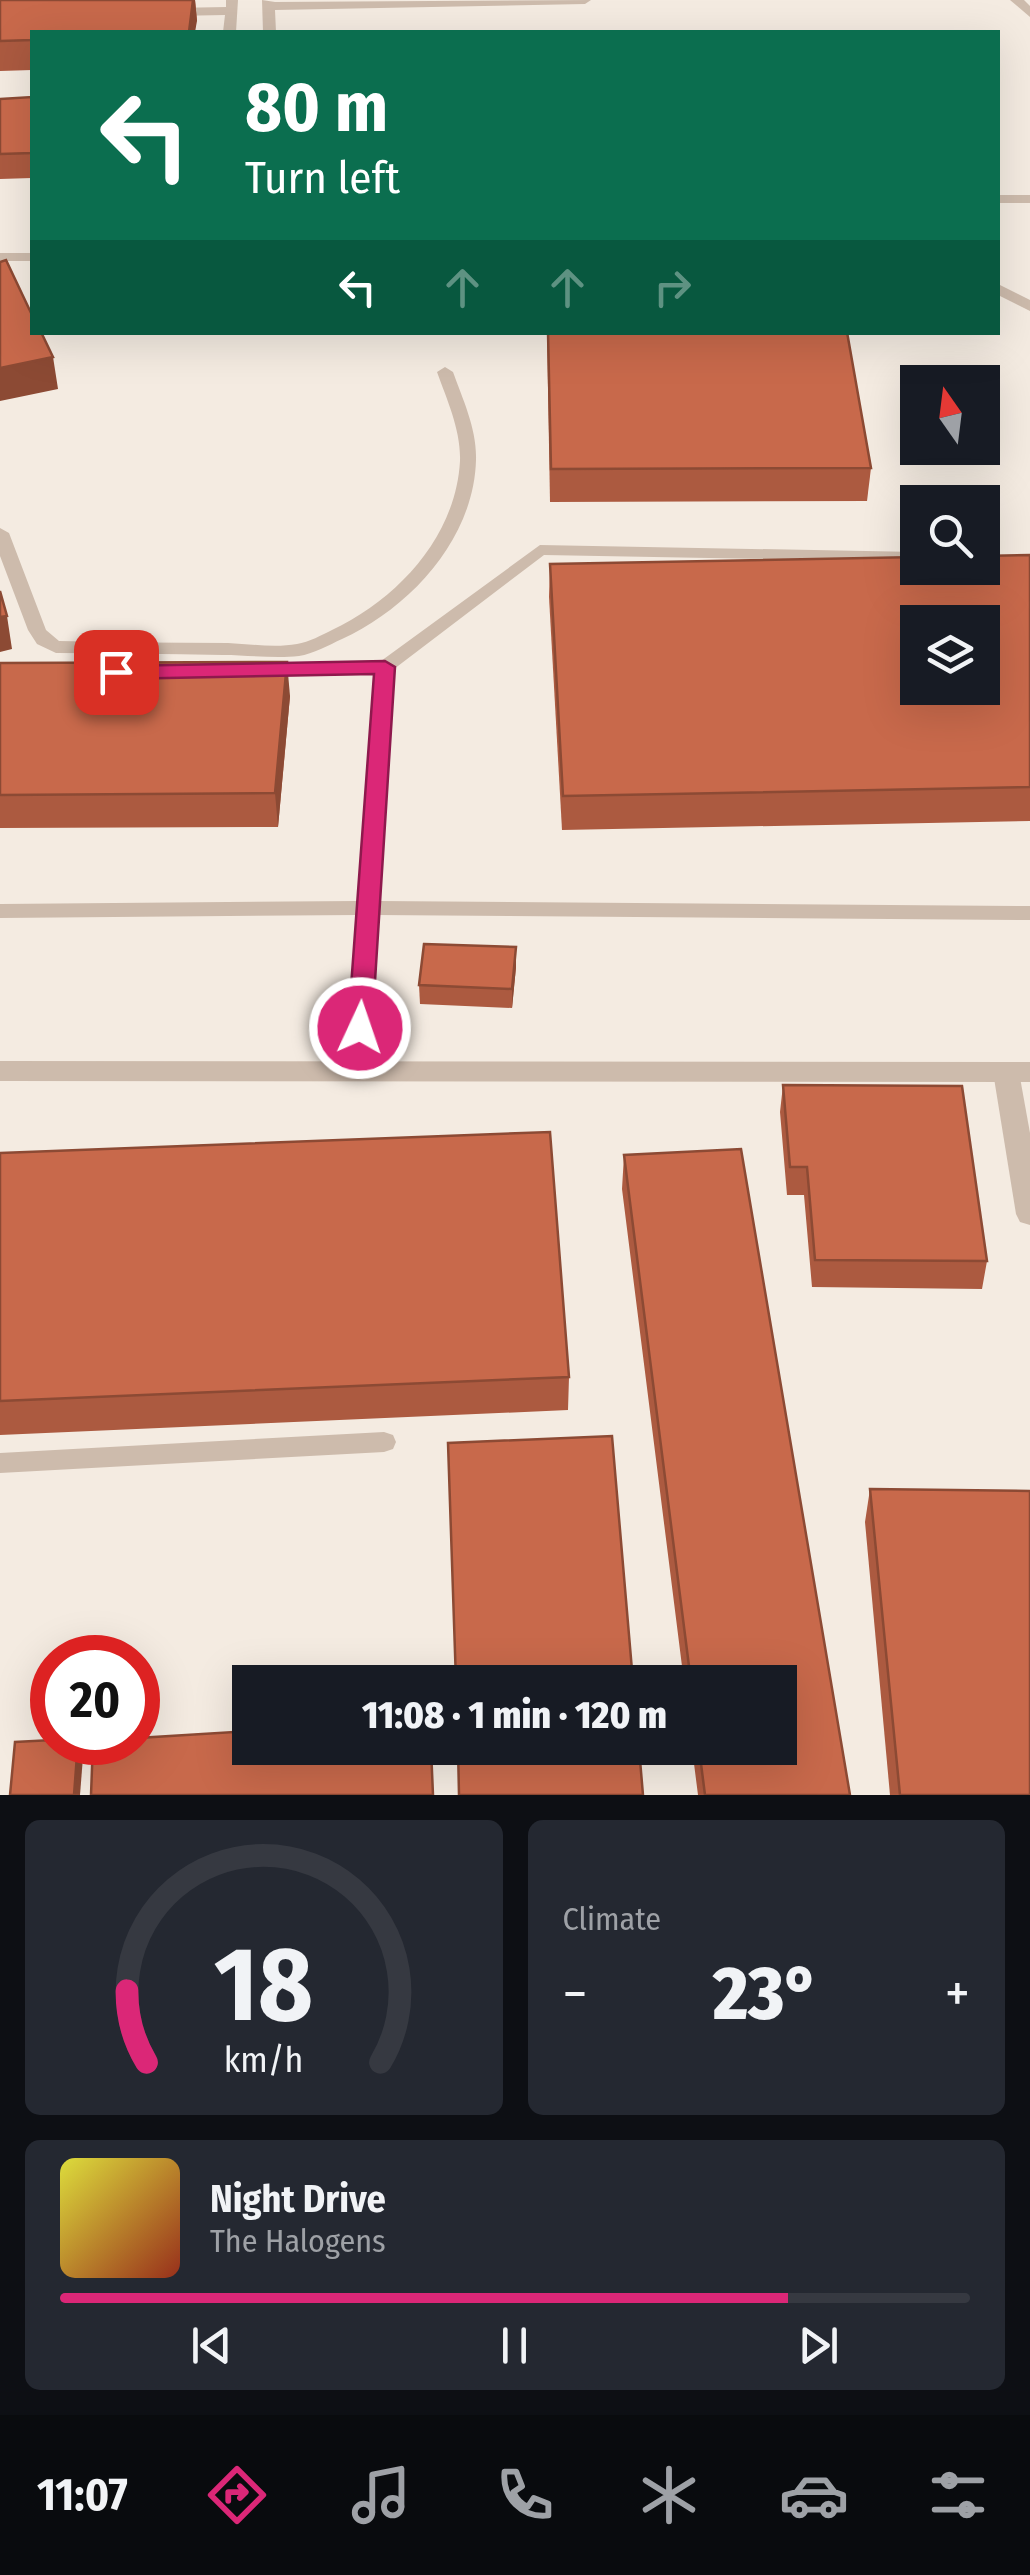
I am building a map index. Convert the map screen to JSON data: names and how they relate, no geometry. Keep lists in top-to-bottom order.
{
  "north": "top",
  "page": {
    "turn": ["80 m", "Turn left"],
    "limit": "20",
    "trip": "11:08 · 1 min · 120 m",
    "tile": "Climate",
    "heat": ["−", "23°", "+"],
    "song": ["Night Drive", "The Halogens"],
    "tabs": "11:07",
    "gauge": ["18", "km/h"]
  }
}
